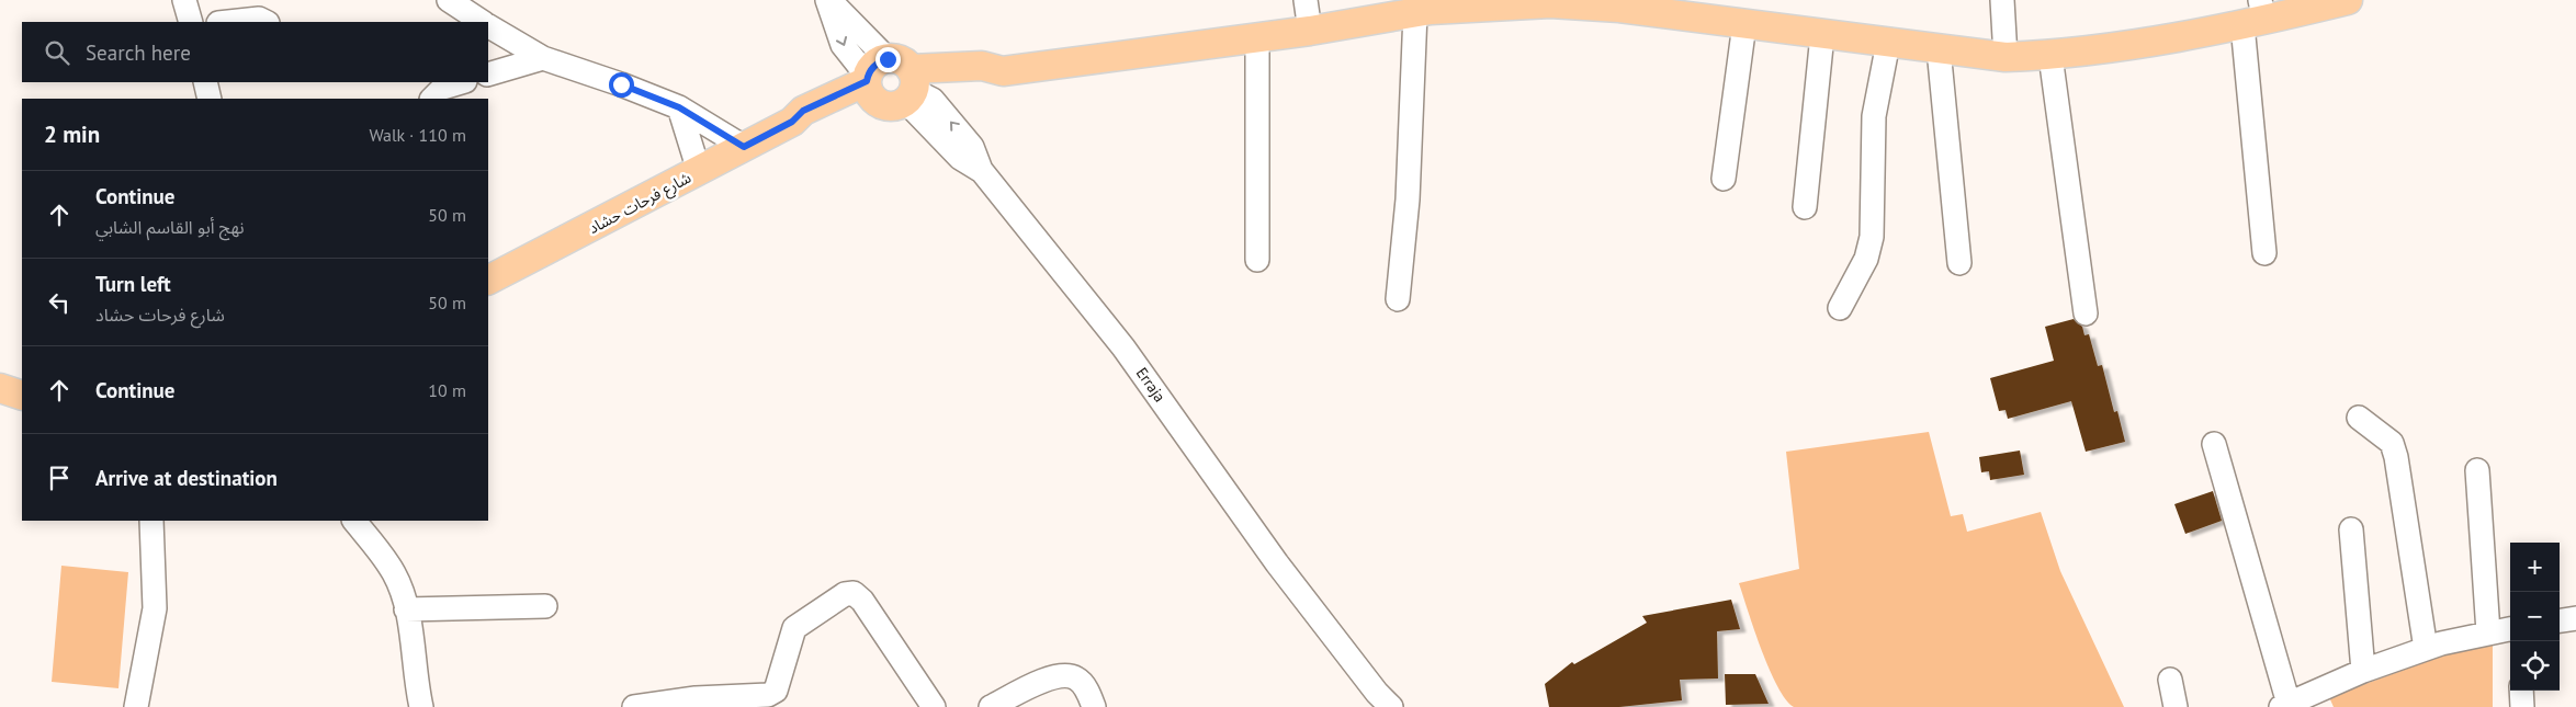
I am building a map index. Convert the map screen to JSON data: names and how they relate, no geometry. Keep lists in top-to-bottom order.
{
  "streets": {
    "main road": ["شارع فرحات حشاد"],
    "street": ["Erraja"]
  },
  "crossings": [
    ["شارع فرحات حشاد", "Erraja"]
  ],
  "page": {
    "search": "Search here",
    "heading": ["2 min", "Walk · 110 m"],
    "list": [
      ["Continue", "نهج أبو القاسم الشابي", "50 m"],
      ["Turn left", "شارع فرحات حشاد", "50 m"],
      ["Continue", "10 m"],
      "Arrive at destination"
    ],
    "map_buttons": ["+", "−"]
  }
}
